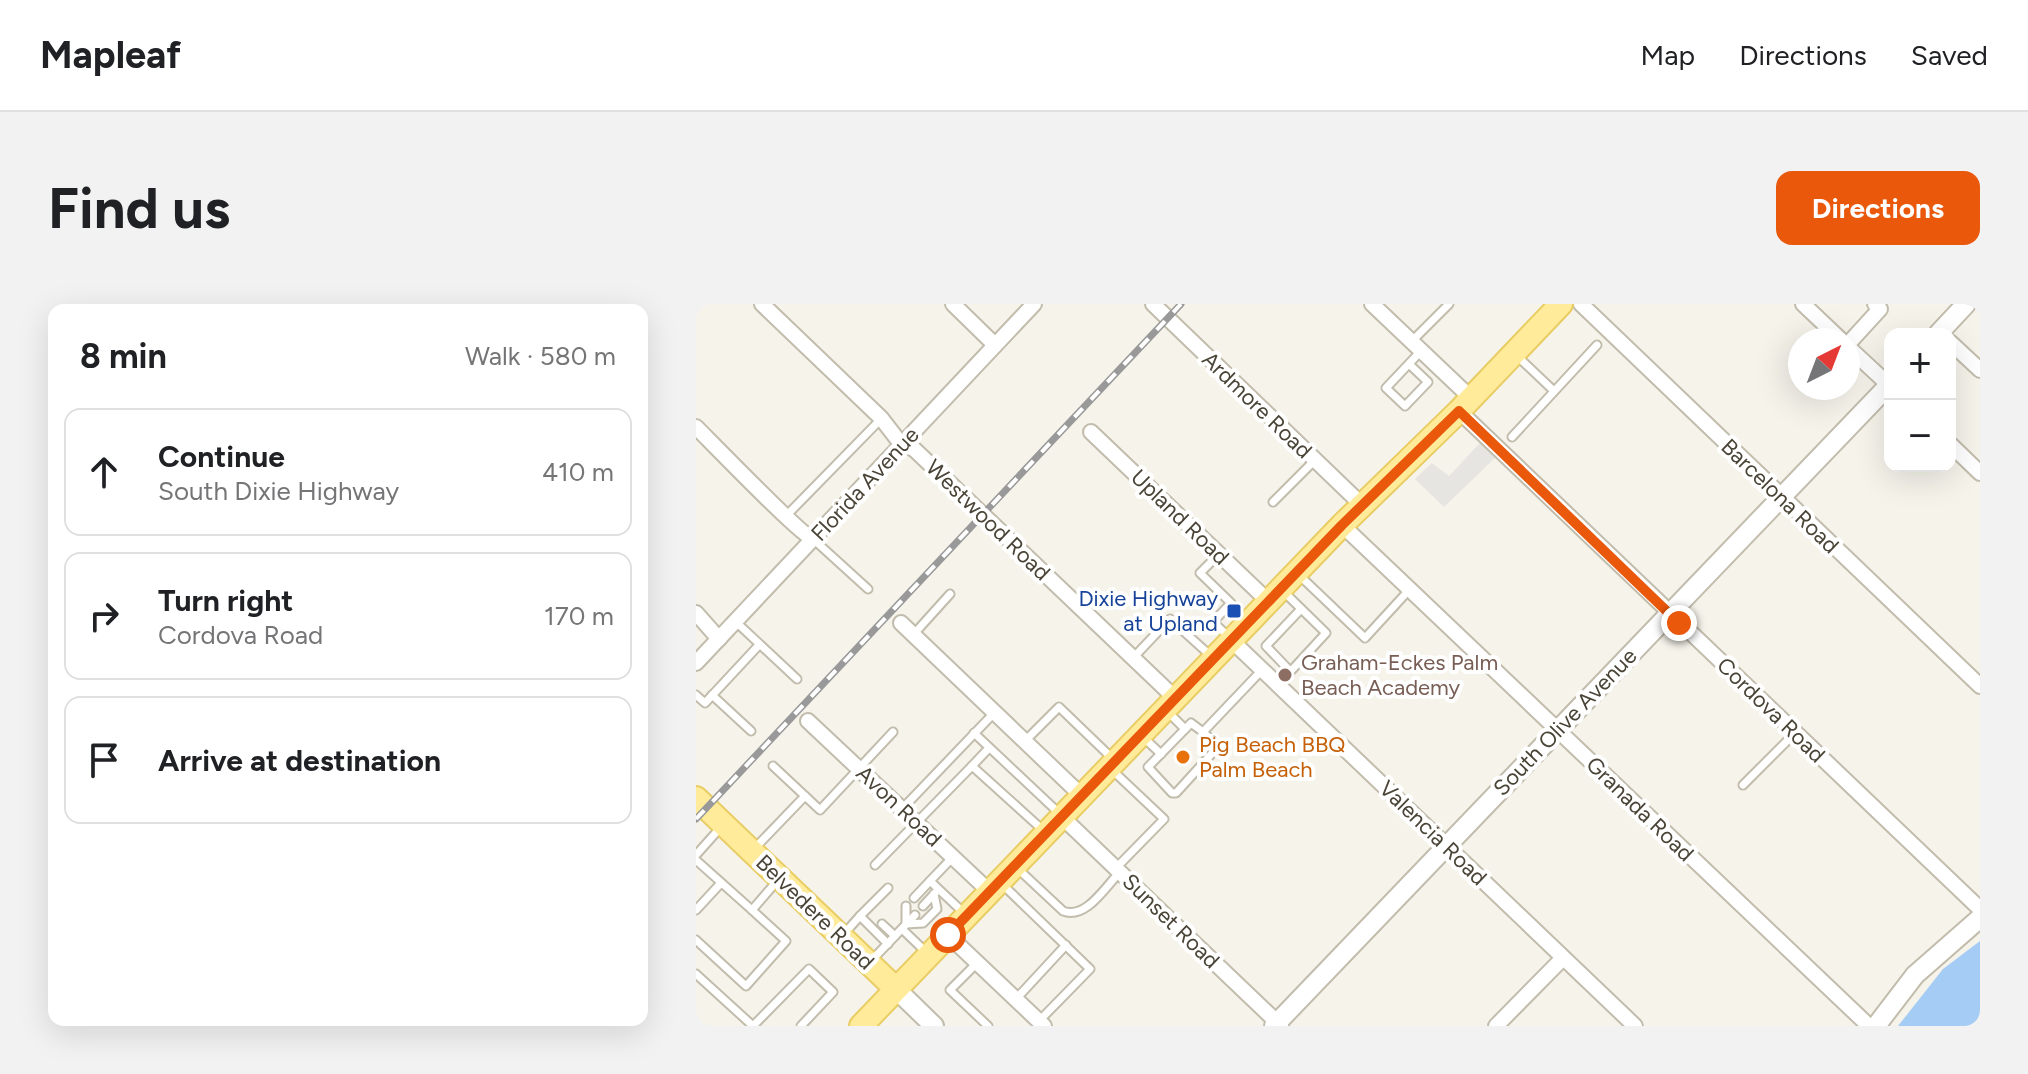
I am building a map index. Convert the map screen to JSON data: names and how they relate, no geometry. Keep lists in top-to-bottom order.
{
  "streets": {
    "main road": ["Belvedere Road"],
    "street": [
      "Ardmore Road",
      "Florida Avenue",
      "Barcelona Road",
      "Upland Road",
      "Westwood Road",
      "Cordova Road",
      "South Olive Avenue",
      "Avon Road",
      "Granada Road",
      "Valencia Road",
      "Sunset Road"
    ]
  },
  "crossings": [
    ["Florida Avenue", "Westwood Road"],
    ["Barcelona Road", "South Olive Avenue"],
    ["Cordova Road", "South Olive Avenue"],
    ["South Olive Avenue", "Granada Road"],
    ["South Olive Avenue", "Valencia Road"],
    ["South Olive Avenue", "Sunset Road"]
  ],
  "places": {
    "transit": ["Dixie Highway at Upland"],
    "other": ["Graham-Eckes Palm Beach Academy", "Pig Beach BBQ Palm Beach"]
  },
  "north": "top right",
  "page": {
    "header": "Mapleaf",
    "nav": ["Map", "Directions", "Saved"],
    "buttons": "Directions",
    "title": "Find us",
    "heading": ["8 min", "Walk · 580 m"],
    "map_buttons": ["+", "−"],
    "list": [
      ["Continue", "South Dixie Highway", "410 m"],
      ["Turn right", "Cordova Road", "170 m"],
      "Arrive at destination"
    ]
  }
}
